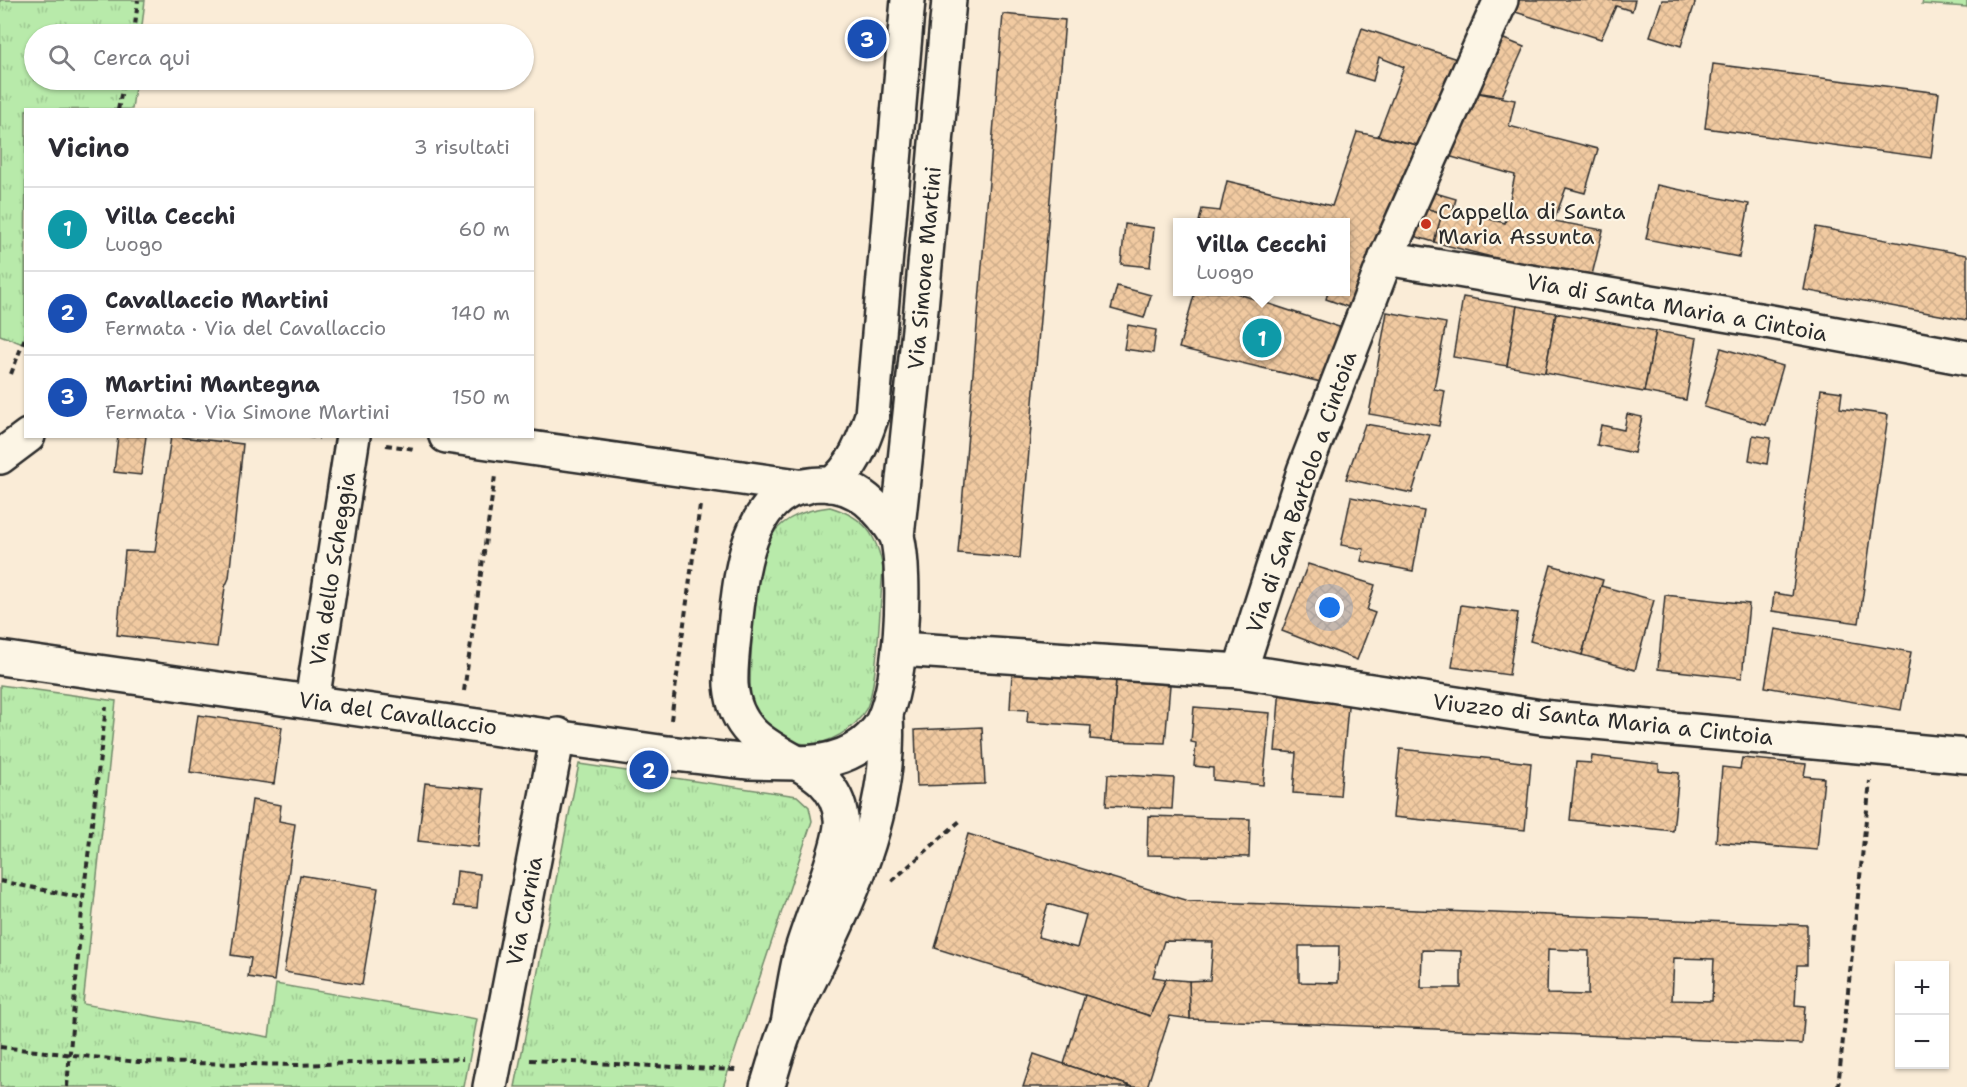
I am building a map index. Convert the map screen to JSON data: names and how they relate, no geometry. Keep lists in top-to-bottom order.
{
  "streets": {
    "street": [
      "Via Simone Martini",
      "Via di Santa Maria a Cintoia",
      "Via di San Bartolo a Cintoia",
      "Via dello Scheggia",
      "Via del Cavallaccio",
      "Viuzzo di Santa Maria a Cintoia",
      "Via Carnia"
    ]
  },
  "crossings": [
    ["Via Simone Martini", "Via del Cavallaccio"],
    ["Via di Santa Maria a Cintoia", "Via di San Bartolo a Cintoia"],
    ["Via di San Bartolo a Cintoia", "Viuzzo di Santa Maria a Cintoia"],
    ["Via dello Scheggia", "Via del Cavallaccio"],
    ["Via del Cavallaccio", "Via Carnia"]
  ],
  "places": ["Cappella di Santa Maria Assunta"],
  "page": {
    "pins": ["3", "1", "2"],
    "search": "Cerca qui",
    "heading": ["Vicino", "3 risultati"],
    "list": [
      {
        "mark": "1",
        "name": "Villa Cecchi",
        "note": "Luogo",
        "value": "60 m"
      },
      {
        "mark": "2",
        "name": "Cavallaccio Martini",
        "note": "Fermata · Via del Cavallaccio",
        "value": "140 m"
      },
      {
        "mark": "3",
        "name": "Martini Mantegna",
        "note": "Fermata · Via Simone Martini",
        "value": "150 m"
      }
    ],
    "popup": ["Villa Cecchi", "Luogo"],
    "map_buttons": ["+", "−"]
  }
}
